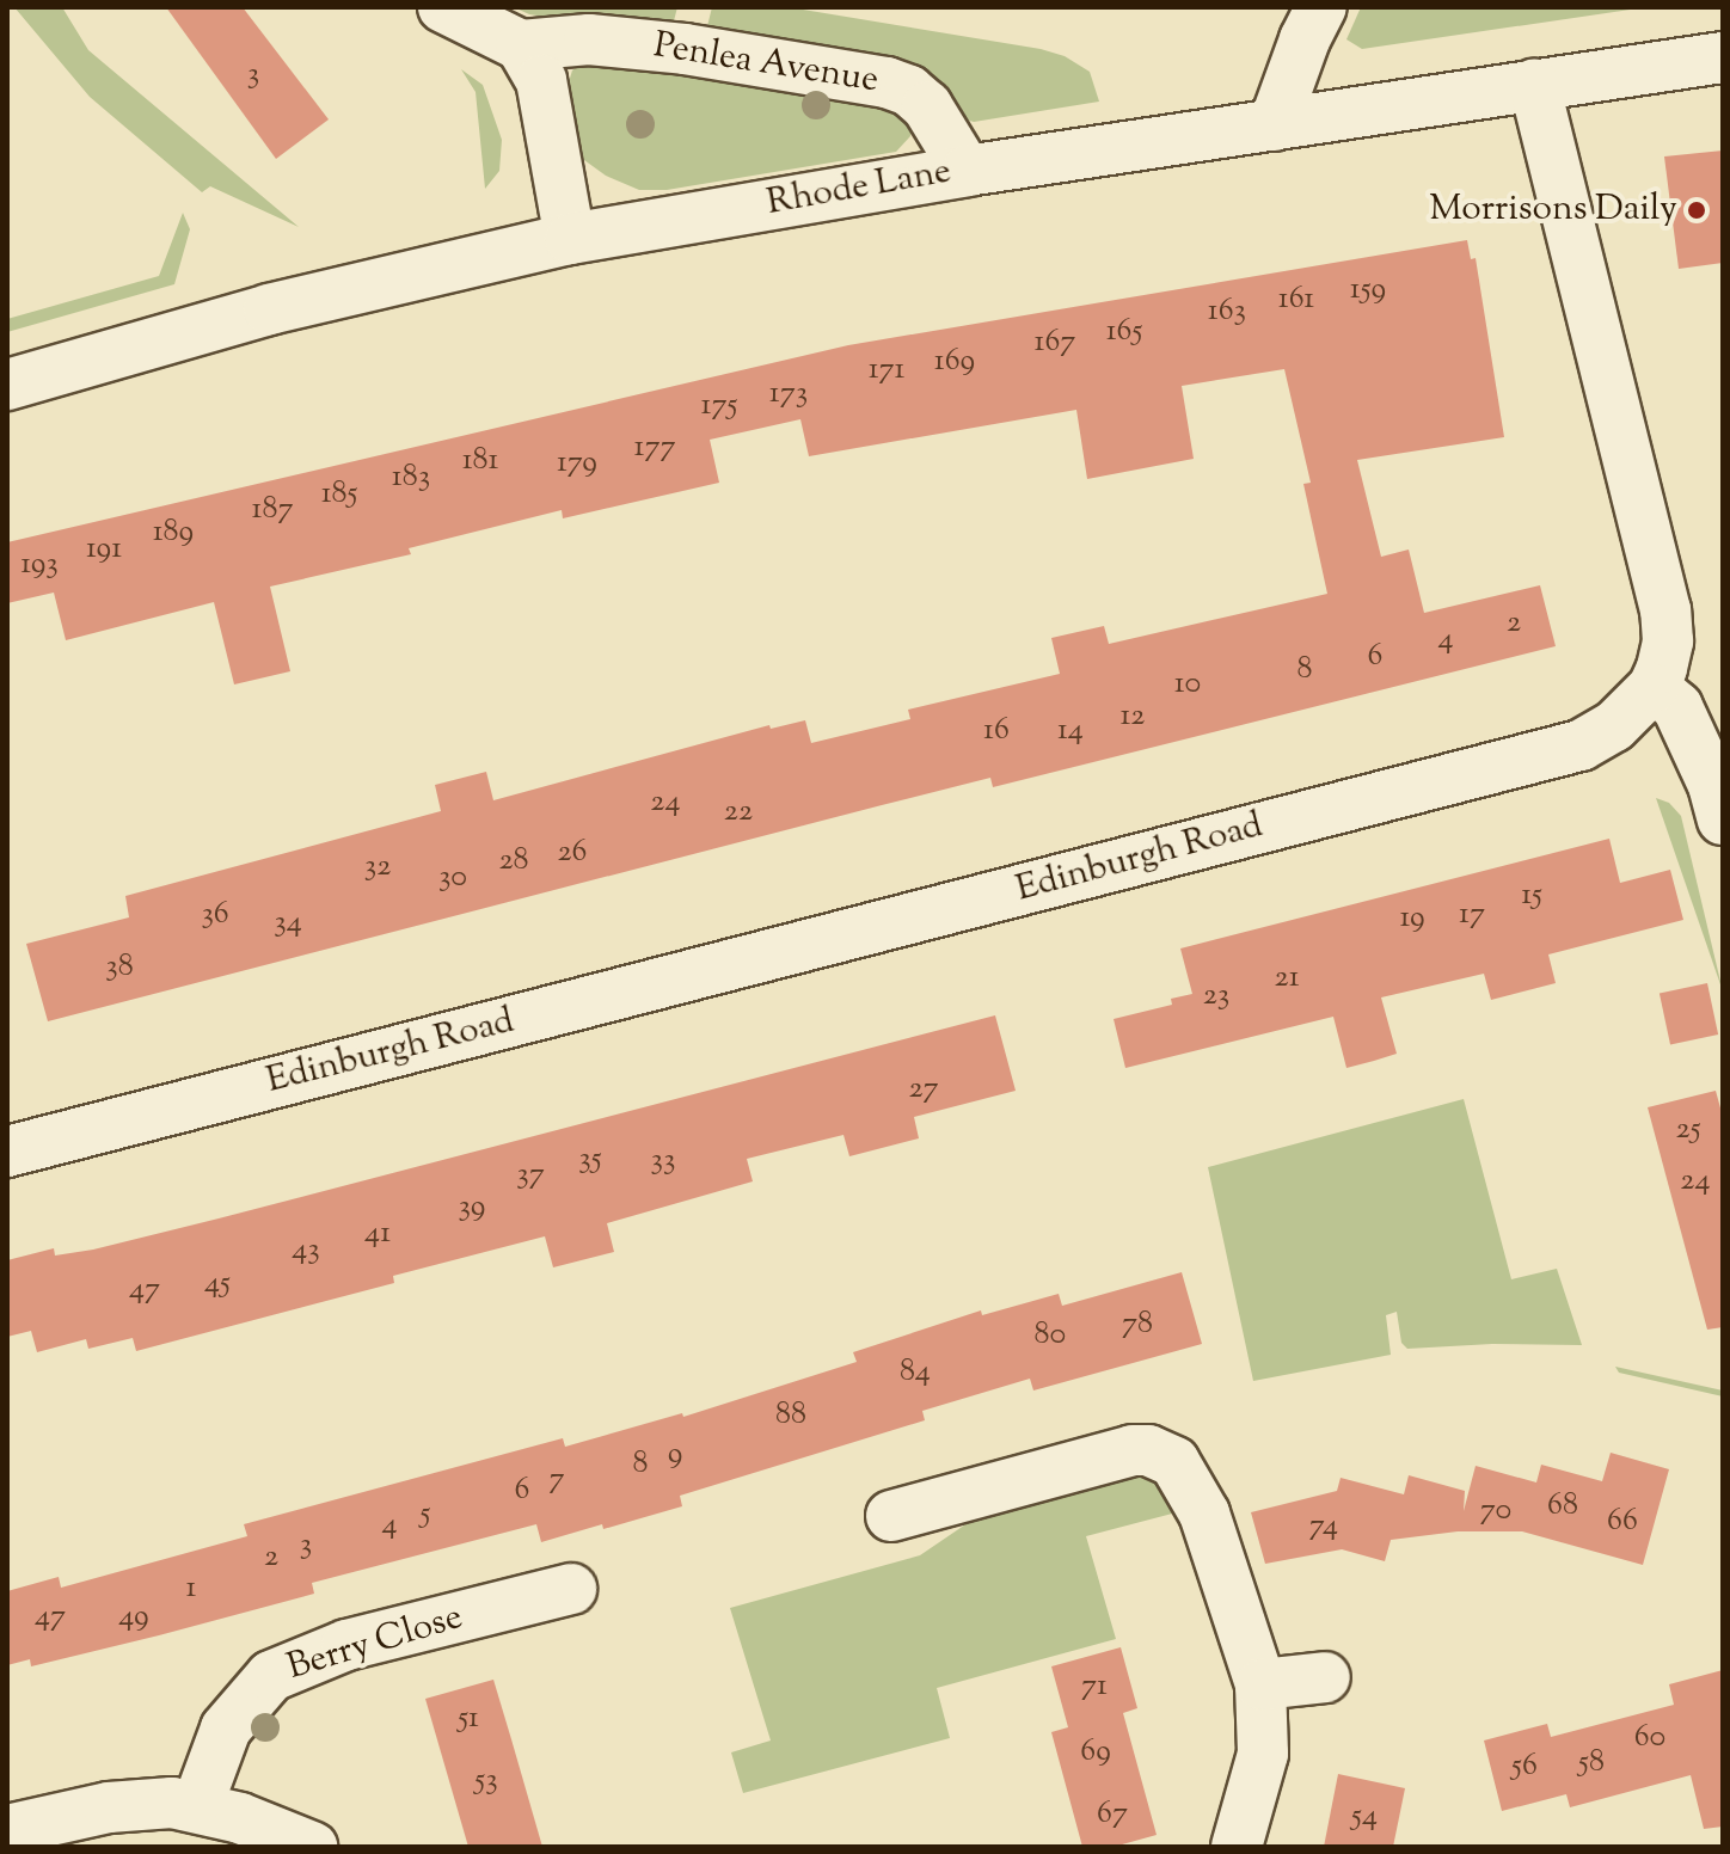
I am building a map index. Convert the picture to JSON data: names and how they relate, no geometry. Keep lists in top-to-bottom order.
{
  "streets": {
    "street": [
      "Penlea Avenue",
      "Rhode Lane",
      "Edinburgh Road",
      "Berry Close"
    ]
  },
  "crossings": [
    ["Penlea Avenue", "Rhode Lane"],
    ["Rhode Lane", "Edinburgh Road"]
  ],
  "places": ["Morrisons Daily"],
  "house_numbers": [
    "3",
    "159",
    "161",
    "163",
    "165",
    "167",
    "169",
    "171",
    "173",
    "175",
    "177",
    "181",
    "179",
    "183",
    "185",
    "187",
    "189",
    "191",
    "193",
    "2",
    "4",
    "6",
    "8",
    "10",
    "12",
    "16",
    "14",
    "24",
    "22",
    "26",
    "28",
    "32",
    "30",
    "15",
    "36",
    "17",
    "19",
    "34",
    "38",
    "21",
    "23",
    "27",
    "25",
    "35",
    "33",
    "37",
    "24",
    "39",
    "41",
    "43",
    "45",
    "47",
    "78",
    "80",
    "84",
    "88",
    "9",
    "8",
    "7",
    "6",
    "68",
    "70",
    "5",
    "66",
    "4",
    "74",
    "3",
    "2",
    "1",
    "47",
    "49",
    "71",
    "51",
    "60",
    "69",
    "58",
    "56",
    "53",
    "67",
    "54"
  ]
}
